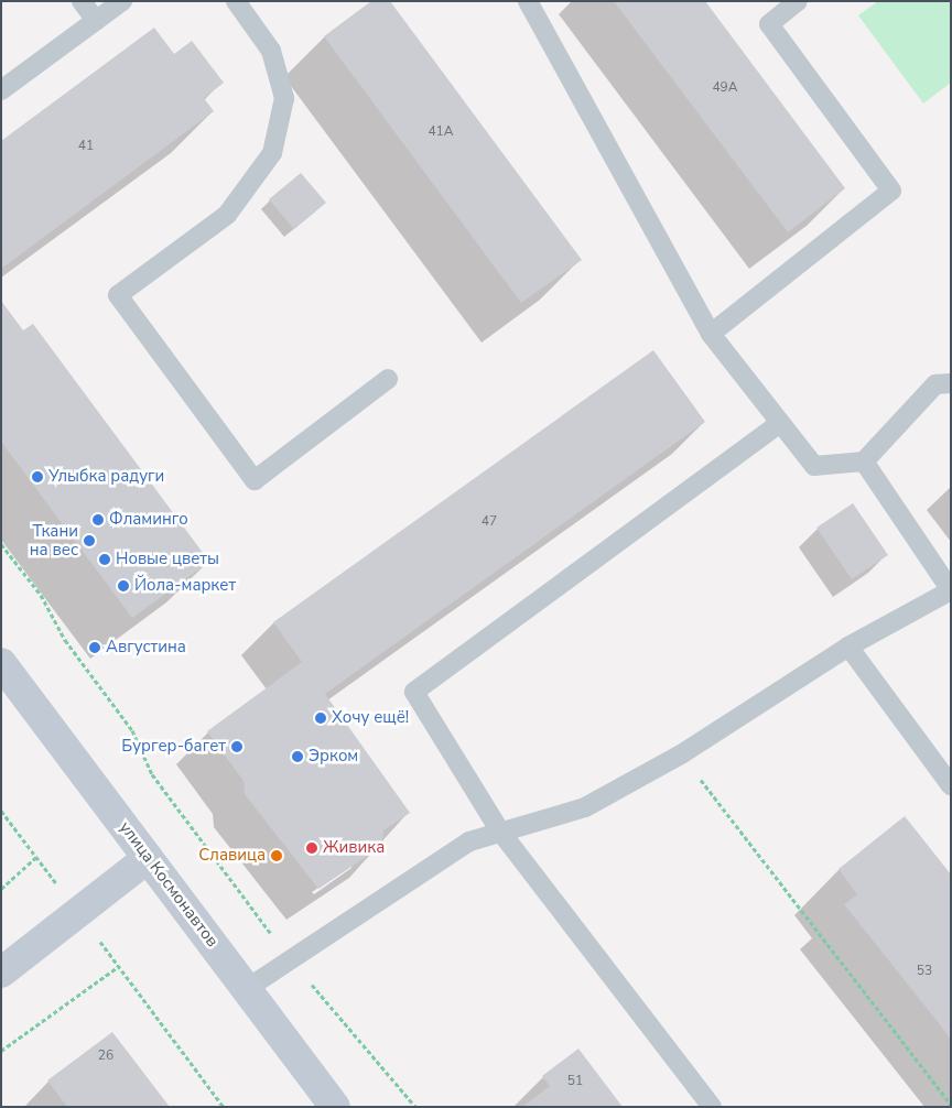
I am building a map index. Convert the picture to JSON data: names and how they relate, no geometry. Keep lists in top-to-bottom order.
{
  "streets": {
    "street": ["улица Космонавтов"]
  },
  "places": [
    "Улыбка радуги",
    "Фламинго",
    "Ткани на вес",
    "Новые цветы",
    "Йола-маркет",
    "Августина",
    "Хочу ещё!",
    "Бургер-багет",
    "Эрком",
    "Живика",
    "Славица"
  ],
  "house_numbers": [
    "49А",
    "41А",
    "41",
    "47",
    "53",
    "26",
    "51"
  ]
}
